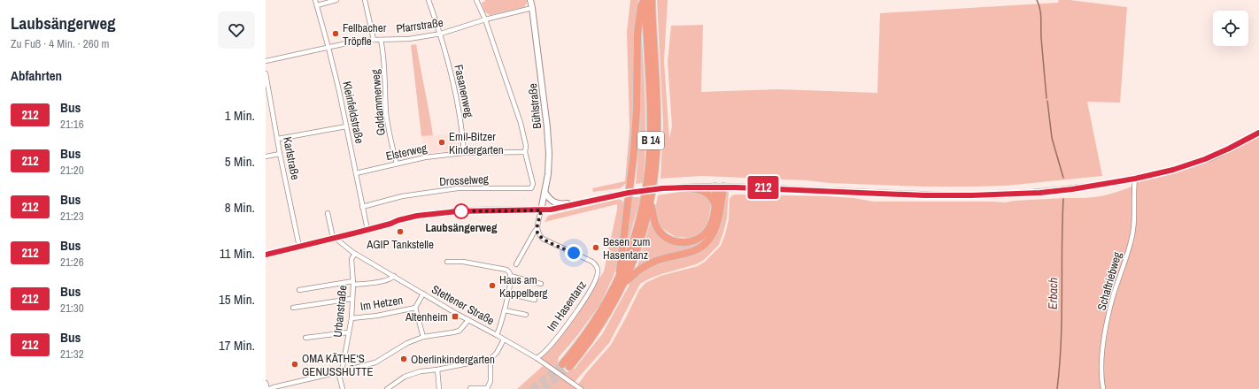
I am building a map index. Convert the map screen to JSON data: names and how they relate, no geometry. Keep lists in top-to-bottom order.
{
  "streets": {
    "highway": ["B 14"],
    "main road": ["Bühlstraße"],
    "street": [
      "Pfarrstraße",
      "Fasanenweg",
      "Goldammerweg",
      "Kleinfeldstraße",
      "Elsterweg",
      "Karlstraße",
      "Drosselweg",
      "Schaftriebweg",
      "Im Hetzen",
      "Stettener Straße",
      "Im Hasentanz",
      "Urbanstraße"
    ]
  },
  "crossings": [
    ["Pfarrstraße", "Fasanenweg"],
    ["Pfarrstraße", "Goldammerweg"],
    ["Pfarrstraße", "Bühlstraße"],
    ["Pfarrstraße", "Kleinfeldstraße"],
    ["Fasanenweg", "Elsterweg"],
    ["Goldammerweg", "Elsterweg"],
    ["Kleinfeldstraße", "Elsterweg"],
    ["Kleinfeldstraße", "Drosselweg"],
    ["Elsterweg", "Drosselweg"],
    ["Im Hetzen", "Stettener Straße"],
    ["Im Hetzen", "Urbanstraße"],
    ["Stettener Straße", "Im Hasentanz"],
    ["Stettener Straße", "Urbanstraße"]
  ],
  "water": ["Erbach"],
  "places": {
    "other": [
      "Fellbacher Tröpfle",
      "Emil-Bitzer Kindergarten",
      "Laubsängerweg",
      "AGIP Tankstelle",
      "Besen zum Hasentanz",
      "Haus am Kappelberg",
      "Oberlinkindergarten",
      "OMA KÄTHE‘S GENUSSHÜTTE"
    ],
    "transit": ["Altenheim"]
  },
  "lines": ["bus line 212"],
  "page": {
    "heading": [
      ["Laubsängerweg", "Zu Fuß · 4 Min. · 260 m"],
      "Abfahrten"
    ],
    "on_map": "212",
    "list": [
      {
        "mark": "212",
        "name": "Bus",
        "note": "21:16",
        "value": "1 Min."
      },
      {
        "mark": "212",
        "name": "Bus",
        "note": "21:20",
        "value": "5 Min."
      },
      {
        "mark": "212",
        "name": "Bus",
        "note": "21:23",
        "value": "8 Min."
      },
      {
        "mark": "212",
        "name": "Bus",
        "note": "21:26",
        "value": "11 Min."
      },
      {
        "mark": "212",
        "name": "Bus",
        "note": "21:30",
        "value": "15 Min."
      },
      {
        "mark": "212",
        "name": "Bus",
        "note": "21:32",
        "value": "17 Min."
      }
    ]
  }
}
